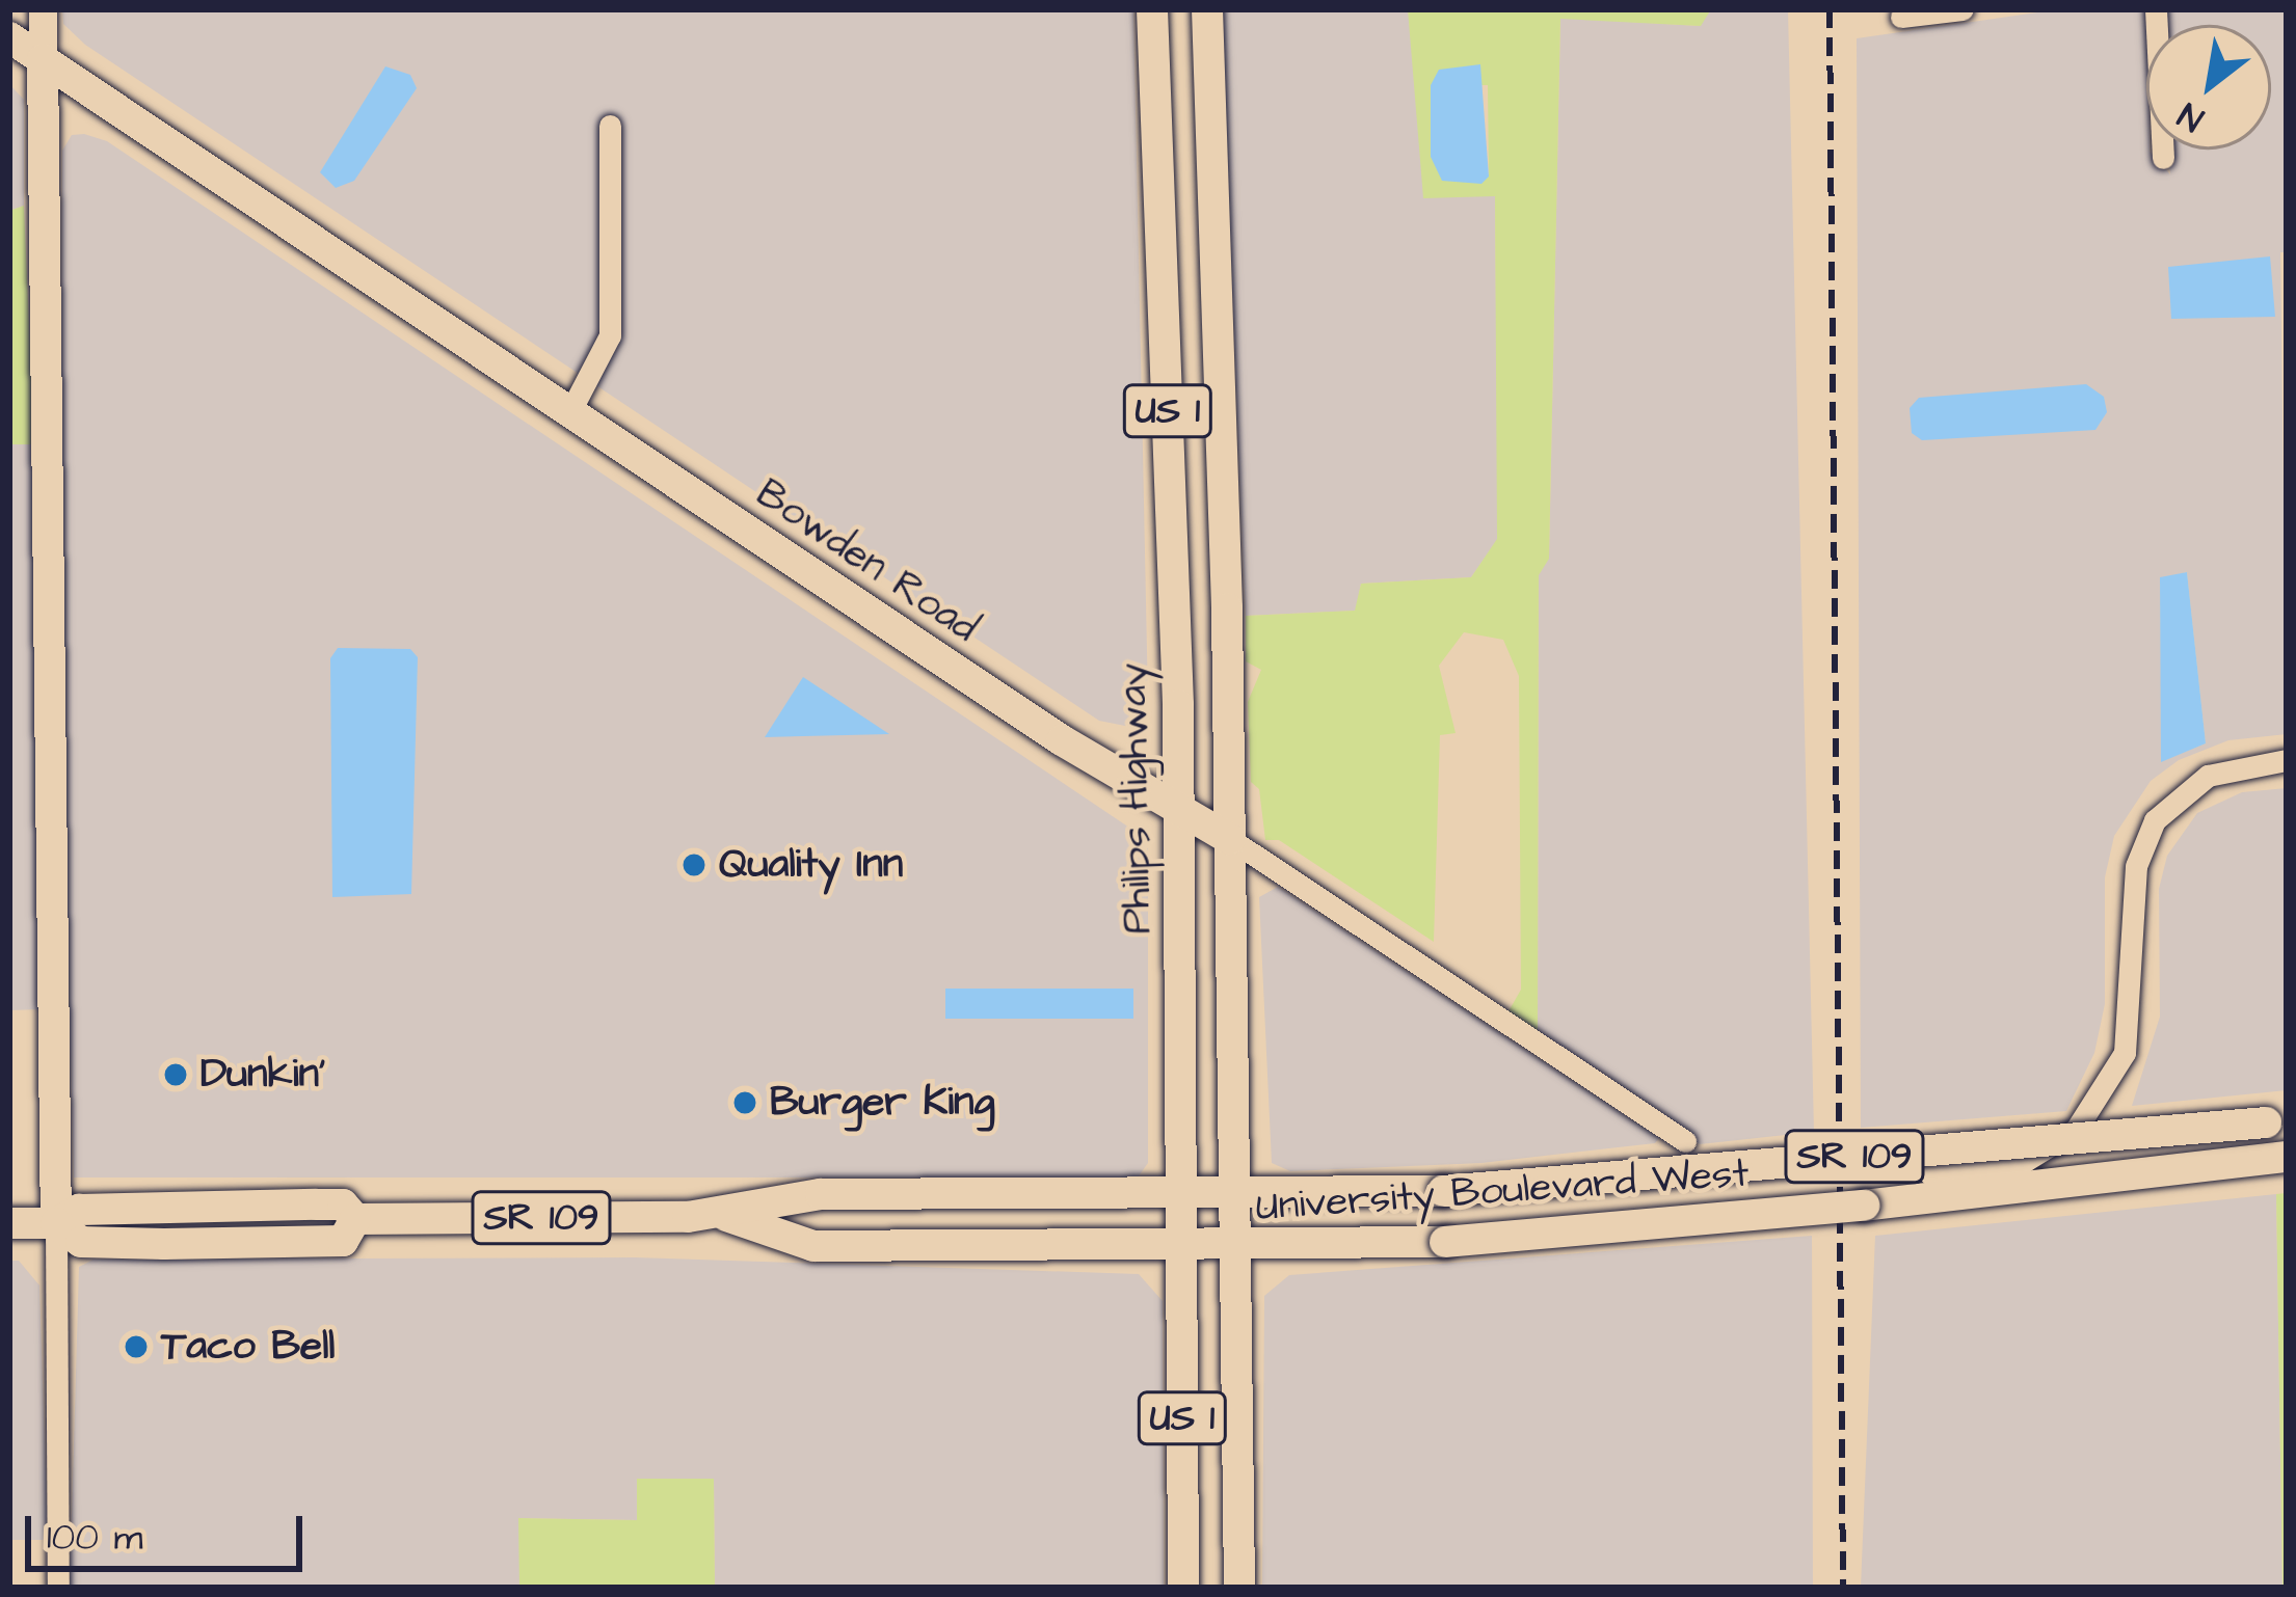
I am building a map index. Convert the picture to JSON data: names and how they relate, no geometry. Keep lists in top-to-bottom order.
{
  "streets": {
    "main road": [
      "US 1",
      "Bowden Road",
      "Philips Highway",
      "SR 109",
      "University Boulevard West"
    ]
  },
  "crossings": [
    ["US 1", "Bowden Road"],
    ["US 1", "University Boulevard West"],
    ["Bowden Road", "Philips Highway"],
    ["Philips Highway", "University Boulevard West"]
  ],
  "places": [
    "Quality Inn",
    "Dunkin'",
    "Burger King",
    "Taco Bell"
  ],
  "scale_bar": "100 m",
  "north": "bottom left"
}
